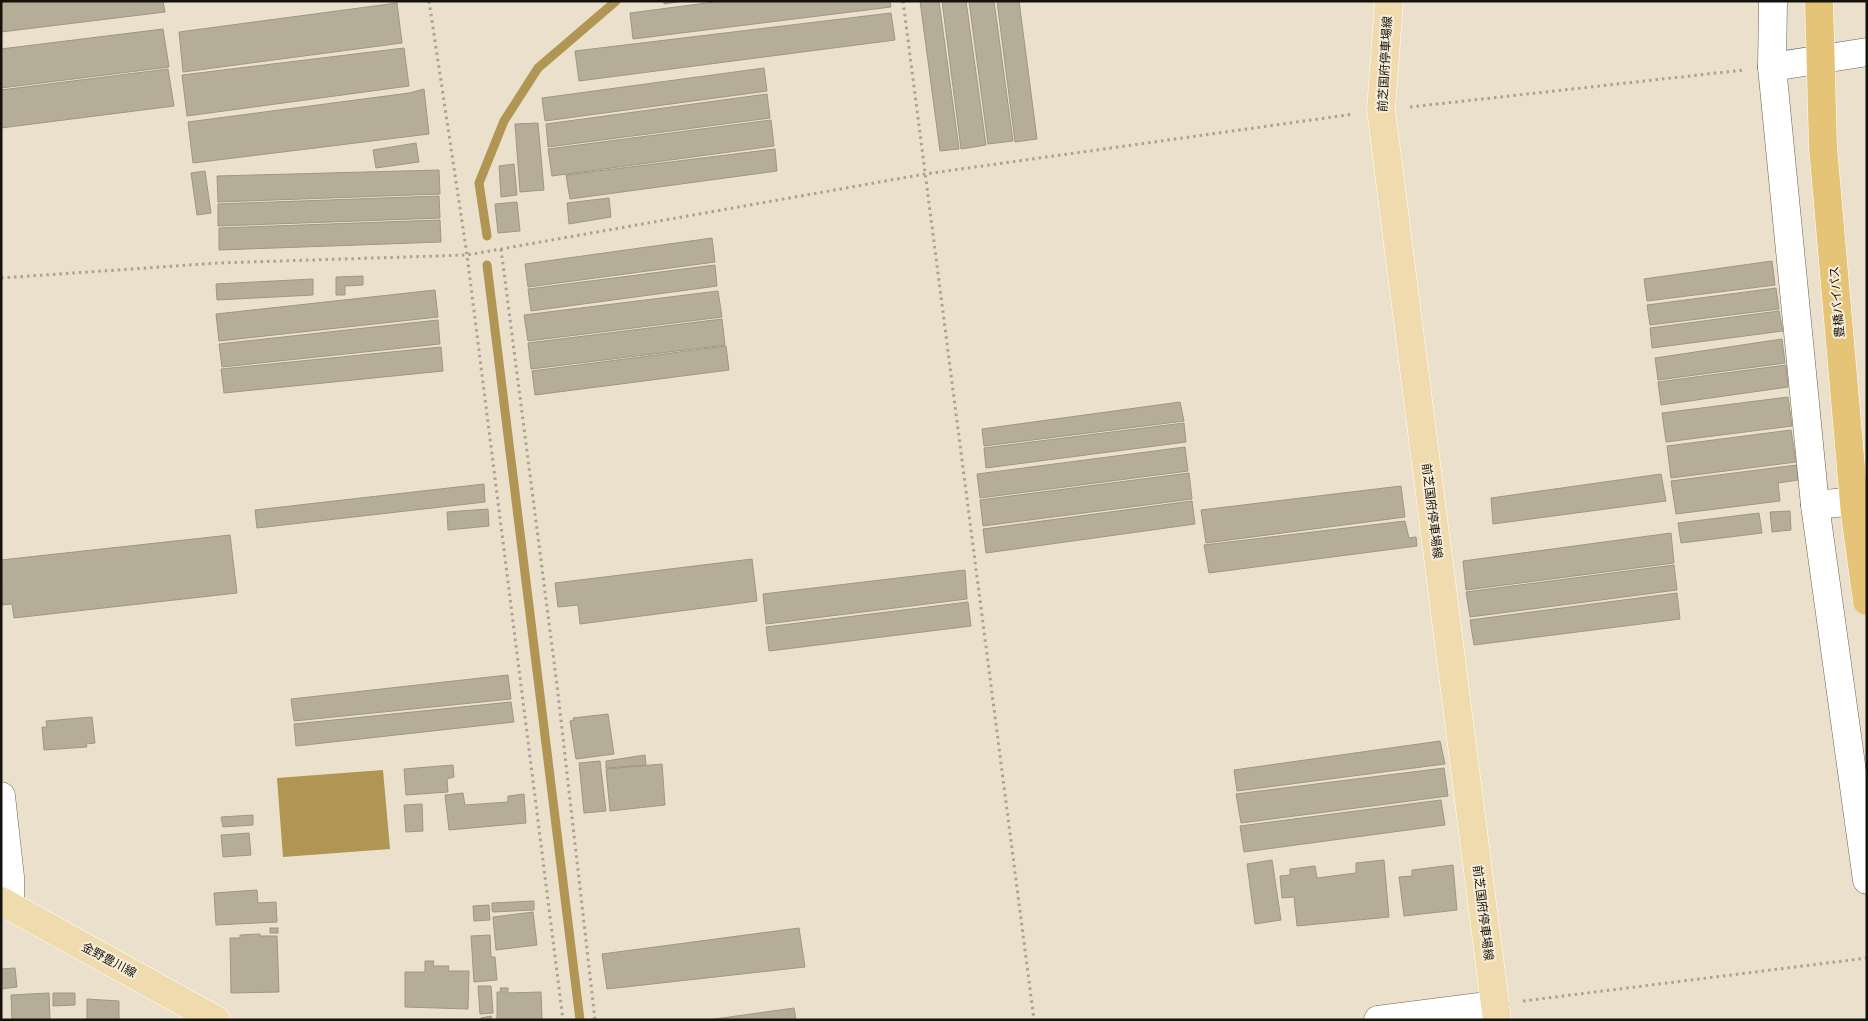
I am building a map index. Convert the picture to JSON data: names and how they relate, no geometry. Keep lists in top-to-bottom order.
{
  "streets": {
    "highway": ["豊橋バイパス"],
    "main road": ["前芝国府停車場線", "金野豊川線"]
  }
}
